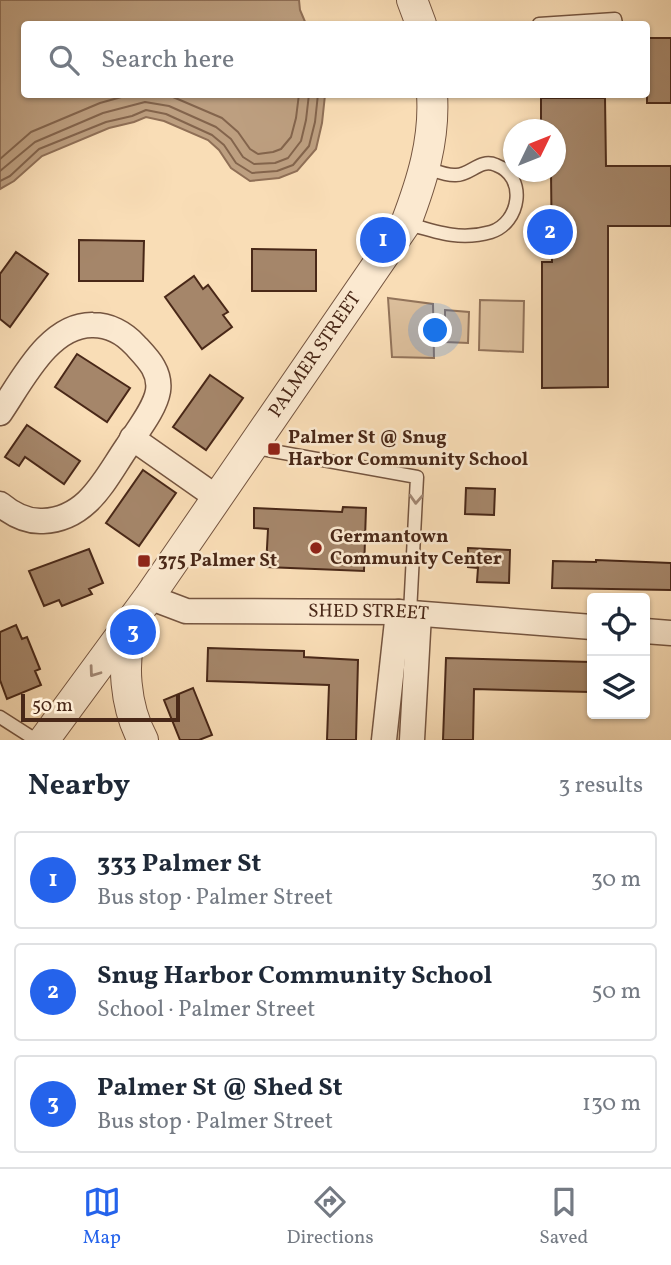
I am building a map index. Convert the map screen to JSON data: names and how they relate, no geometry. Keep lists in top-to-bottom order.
{
  "streets": {
    "street": ["PALMER STREET", "SHED STREET"]
  },
  "crossings": [
    ["PALMER STREET", "SHED STREET"]
  ],
  "places": {
    "transit": ["Palmer St @ Snug Harbor Community School", "375 Palmer St"],
    "other": ["Germantown Community Center"]
  },
  "scale_bar": "50 m",
  "north": "top right",
  "page": {
    "search": "Search here",
    "pins": ["2", "1", "3"],
    "scale": "50 m",
    "heading": ["Nearby", "3 results"],
    "list": [
      {
        "mark": "1",
        "name": "333 Palmer St",
        "note": "Bus stop · Palmer Street",
        "value": "30 m"
      },
      {
        "mark": "2",
        "name": "Snug Harbor Community School",
        "note": "School · Palmer Street",
        "value": "50 m"
      },
      {
        "mark": "3",
        "name": "Palmer St @ Shed St",
        "note": "Bus stop · Palmer Street",
        "value": "130 m"
      }
    ],
    "nav": ["Map", "Directions", "Saved"]
  }
}
